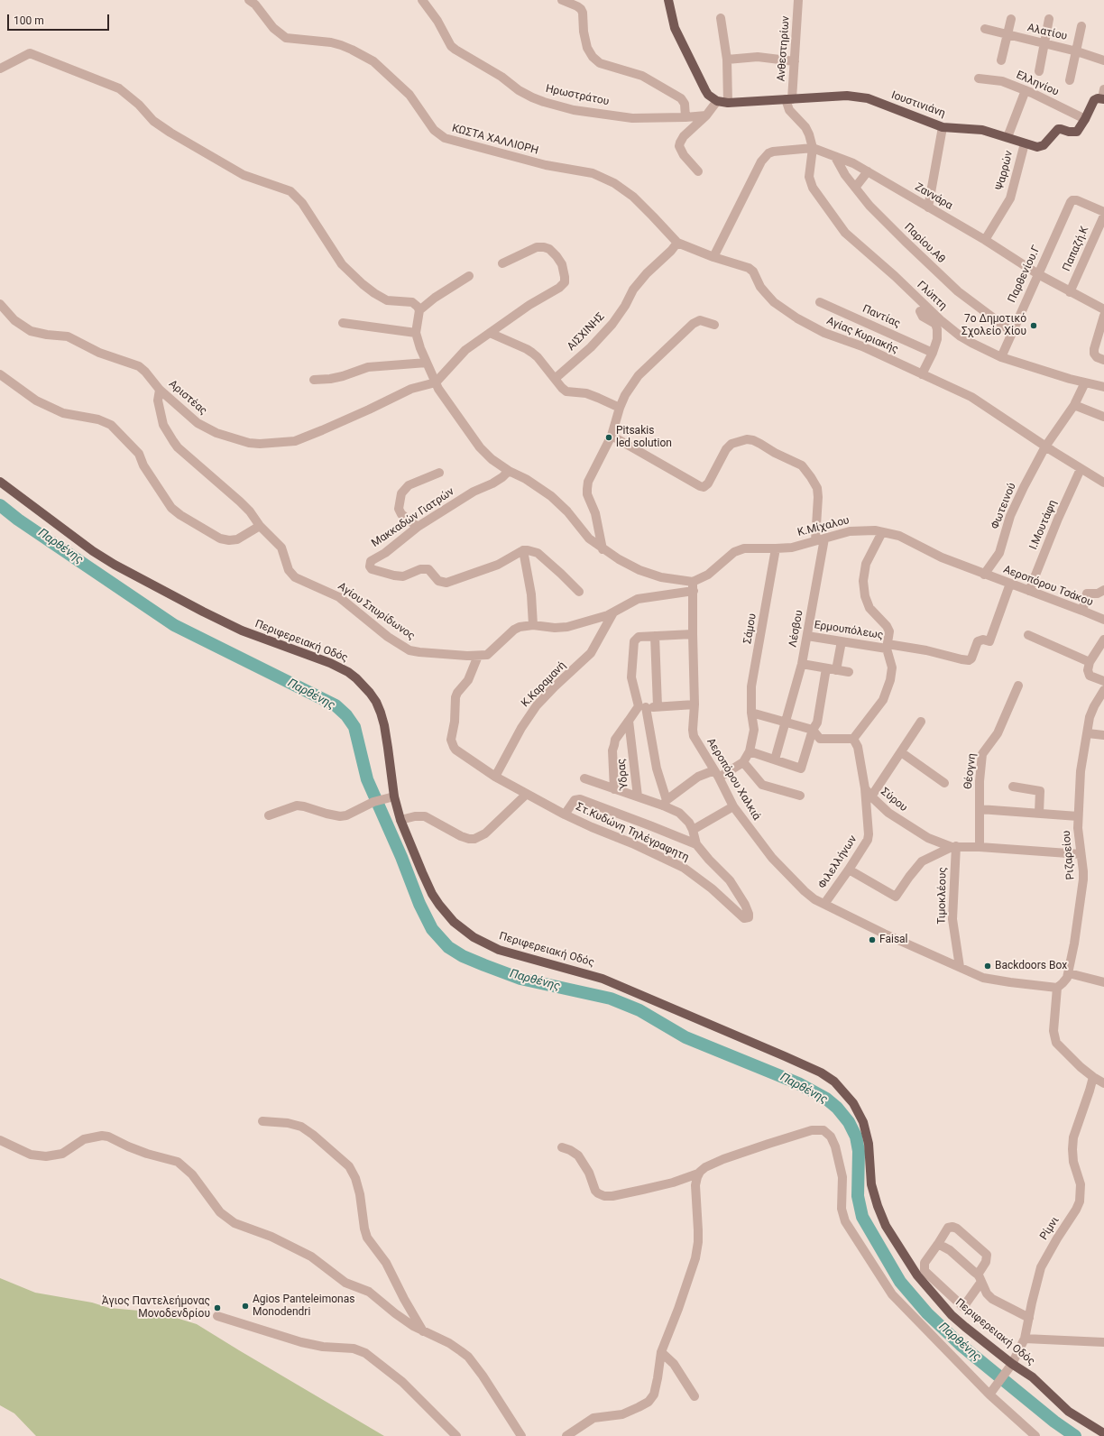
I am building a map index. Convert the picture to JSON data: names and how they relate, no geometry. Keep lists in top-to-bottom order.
{
  "streets": {
    "main road": ["Ιουστινιάνη", "Περιφερειακή Οδός"],
    "street": [
      "Αλατίου",
      "Ανθεστηρίων",
      "Ελληνίου",
      "Ηρωστράτου",
      "ΚΩΣΤΑ ΧΑΛΛΙΟΡΗ",
      "Ψαρρών",
      "Ζαννάρα",
      "Παρίου.Αθ",
      "Παπαζή.Κ",
      "Παρθενίου.Γ",
      "Γλύπτη",
      "Παντίας",
      "ΑΙΣΧΙΝΗΣ",
      "Αγίας Κυριακής",
      "Αριστέας",
      "Φωτεινού",
      "Μακκαδών Γιατρών",
      "Ι.Μουτάφη",
      "Κ.Μίχαλου",
      "Αεροπόρου Τσάκου",
      "Αγίου Σπυρίδωνος",
      "Σάμου",
      "Λέσβου",
      "Ερμουπόλεως",
      "Κ.Καραμανή",
      "Θέογνη",
      "Ύδρας",
      "Αεροπόρου Χαλκιά",
      "Σύρου",
      "Στ.Κυδώνη Τηλέγραφητη",
      "Ριζαρείου",
      "Φιλελλήνων",
      "Τιμοκλέους",
      "Ρίμνι"
    ]
  },
  "crossings": [
    ["Ανθεστηρίων", "Ιουστινιάνη"],
    ["Ελληνίου", "Ιουστινιάνη"],
    ["Ιουστινιάνη", "Ψαρρών"],
    ["ΚΩΣΤΑ ΧΑΛΛΙΟΡΗ", "ΑΙΣΧΙΝΗΣ"],
    ["ΚΩΣΤΑ ΧΑΛΛΙΟΡΗ", "Αγίας Κυριακής"],
    ["Ψαρρών", "Ζαννάρα"],
    ["Ζαννάρα", "Παρίου.Αθ"],
    ["Ζαννάρα", "Παπαζή.Κ"],
    ["Ζαννάρα", "Παρθενίου.Γ"],
    ["Ζαννάρα", "Γλύπτη"],
    ["Παρίου.Αθ", "Παρθενίου.Γ"],
    ["Παρθενίου.Γ", "Γλύπτη"],
    ["Γλύπτη", "Φωτεινού"],
    ["ΑΙΣΧΙΝΗΣ", "Αγίας Κυριακής"],
    ["Αγίας Κυριακής", "Φωτεινού"],
    ["Αγίας Κυριακής", "Ι.Μουτάφη"],
    ["Αριστέας", "Αγίου Σπυρίδωνος"],
    ["Φωτεινού", "Κ.Μίχαλου"],
    ["Φωτεινού", "Αεροπόρου Τσάκου"],
    ["Ι.Μουτάφη", "Αεροπόρου Τσάκου"],
    ["Κ.Μίχαλου", "Αεροπόρου Τσάκου"],
    ["Κ.Μίχαλου", "Αγίου Σπυρίδωνος"],
    ["Κ.Μίχαλου", "Σάμου"],
    ["Κ.Μίχαλου", "Λέσβου"],
    ["Κ.Μίχαλου", "Αεροπόρου Χαλκιά"],
    ["Αεροπόρου Τσάκου", "Ερμουπόλεως"],
    ["Αγίου Σπυρίδωνος", "Κ.Καραμανή"],
    ["Αγίου Σπυρίδωνος", "Αεροπόρου Χαλκιά"],
    ["Λέσβου", "Ερμουπόλεως"],
    ["Περιφερειακή Οδός", "Ρίμνι"],
    ["Ύδρας", "Στ.Κυδώνη Τηλέγραφητη"],
    ["Αεροπόρου Χαλκιά", "Φιλελλήνων"],
    ["Αεροπόρου Χαλκιά", "Τιμοκλέους"],
    ["Σύρου", "Φιλελλήνων"],
    ["Σύρου", "Τιμοκλέους"]
  ],
  "water": ["Παρθένης"],
  "places": [
    "7ο Δημοτικό Σχολείο Χίου",
    "Pitsakis led solution",
    "Faisal",
    "Backdoors Box",
    "Agios Panteleimonas Monodendri",
    "Άγιος Παντελεήμονας Μονοδενδρίου"
  ],
  "scale_bar": "100 m"
}
